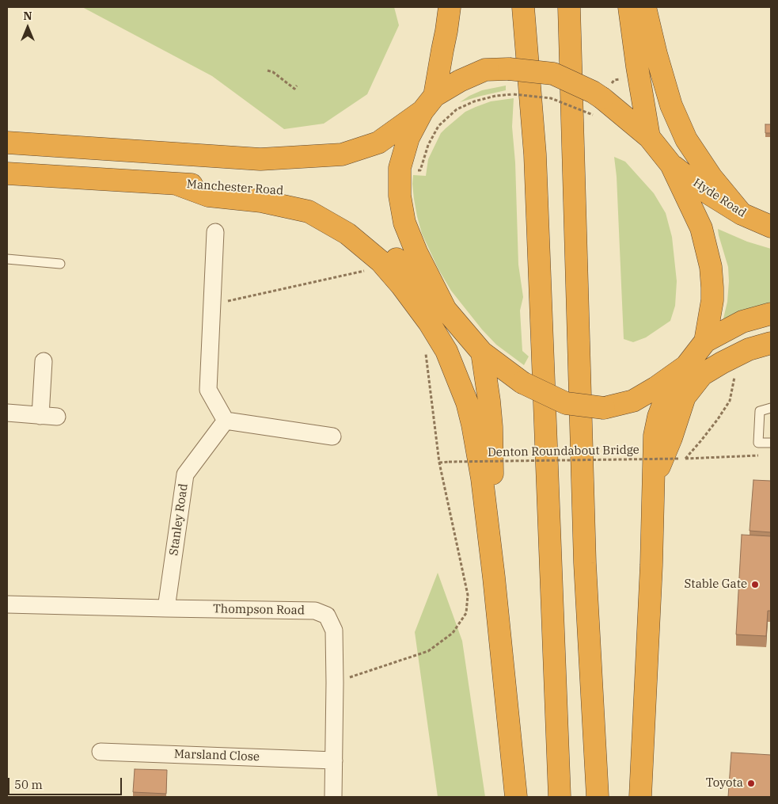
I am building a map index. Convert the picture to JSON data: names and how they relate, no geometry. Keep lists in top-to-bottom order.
{
  "streets": {
    "highway": ["Manchester Road", "Hyde Road"],
    "street": ["Stanley Road", "Thompson Road", "Marsland Close"],
    "path": ["Denton Roundabout Bridge"]
  },
  "crossings": [
    ["Stanley Road", "Thompson Road"],
    ["Thompson Road", "Marsland Close"]
  ],
  "places": ["Stable Gate", "Toyota"],
  "scale_bar": "50 m",
  "north": "top"
}
